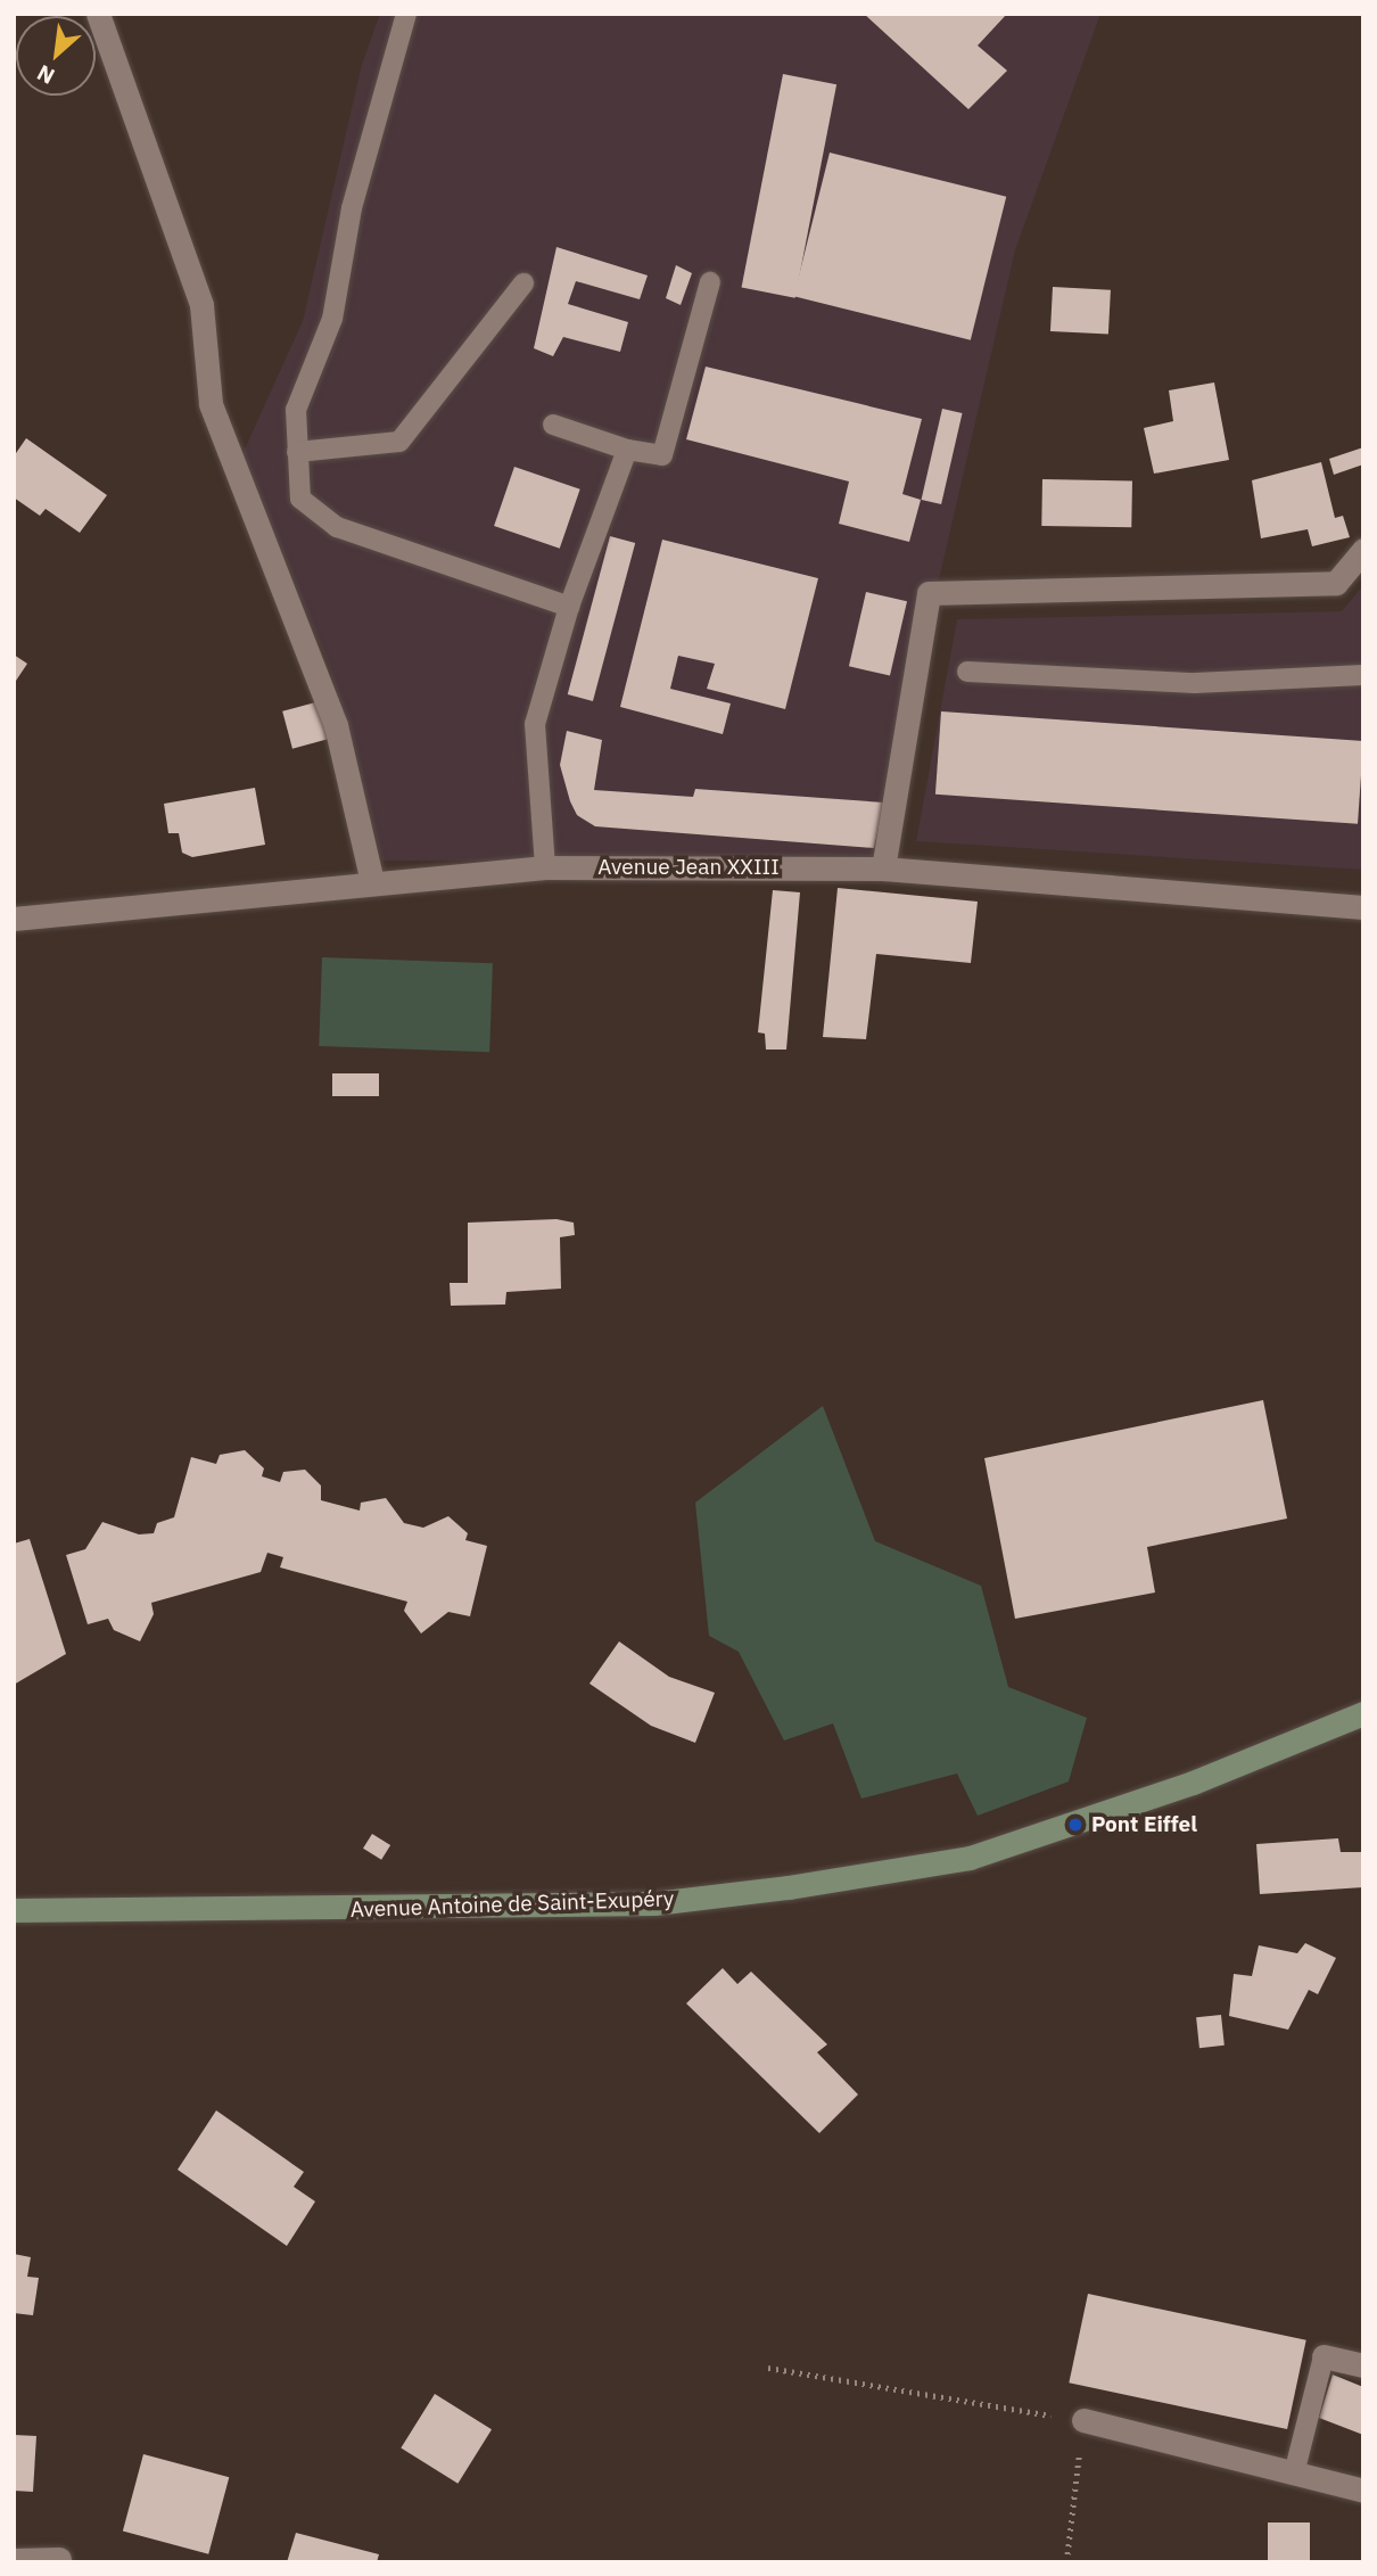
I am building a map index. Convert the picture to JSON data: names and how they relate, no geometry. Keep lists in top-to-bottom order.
{
  "streets": {
    "main road": ["Avenue Antoine de Saint-Exupéry"],
    "street": ["Avenue Jean XXIII"]
  },
  "places": ["Pont Eiffel"],
  "north": "bottom left"
}
